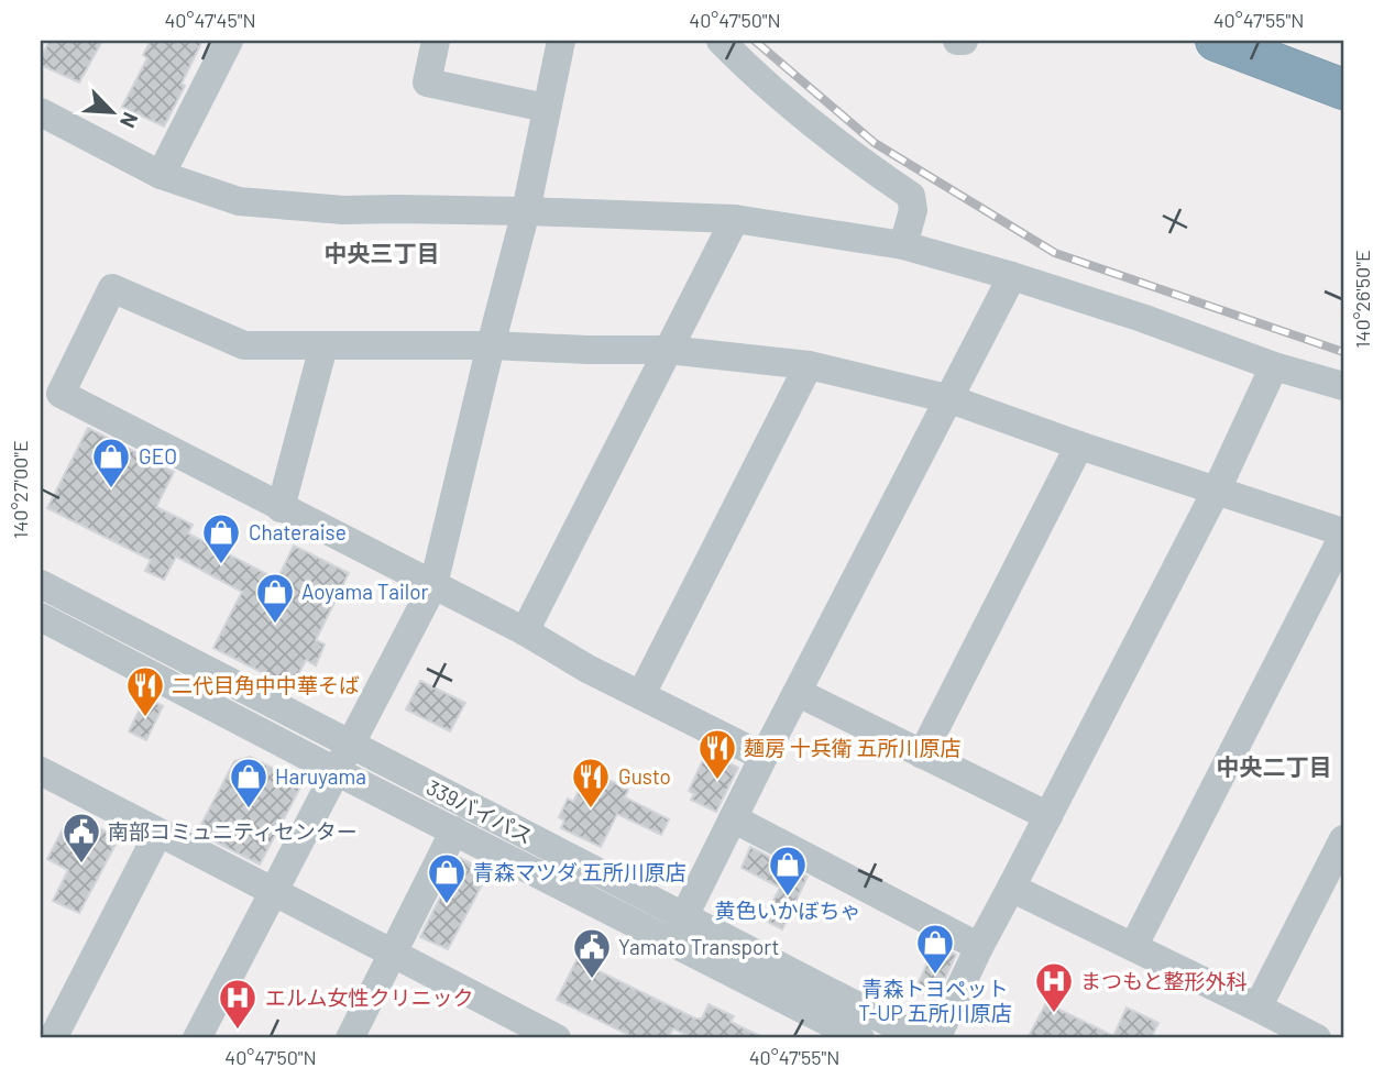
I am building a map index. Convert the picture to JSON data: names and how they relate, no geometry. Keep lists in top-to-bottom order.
{
  "streets": {
    "street": ["339バイパス"]
  },
  "districts": ["中央三丁目", "中央二丁目"],
  "places": {
    "shop": [
      "GEO",
      "Chateraise",
      "Aoyama Tailor",
      "Haruyama",
      "黄色いかぼちゃ",
      "青森マツダ 五所川原店",
      "青森トヨペット T-UP 五所川原店"
    ],
    "restaurant": ["二代目角中中華そば", "麺房 十兵衛 五所川原店", "Gusto"],
    "public building": ["南部コミュニティセンター", "Yamato Transport"],
    "hospital": ["まつもと整形外科", "エルム女性クリニック"]
  },
  "north": "bottom right",
  "coordinates": [
    "40°47'45\"N",
    "40°47'50\"N",
    "40°47'55\"N",
    "140°26'50\"E",
    "140°27'00\"E"
  ]
}
